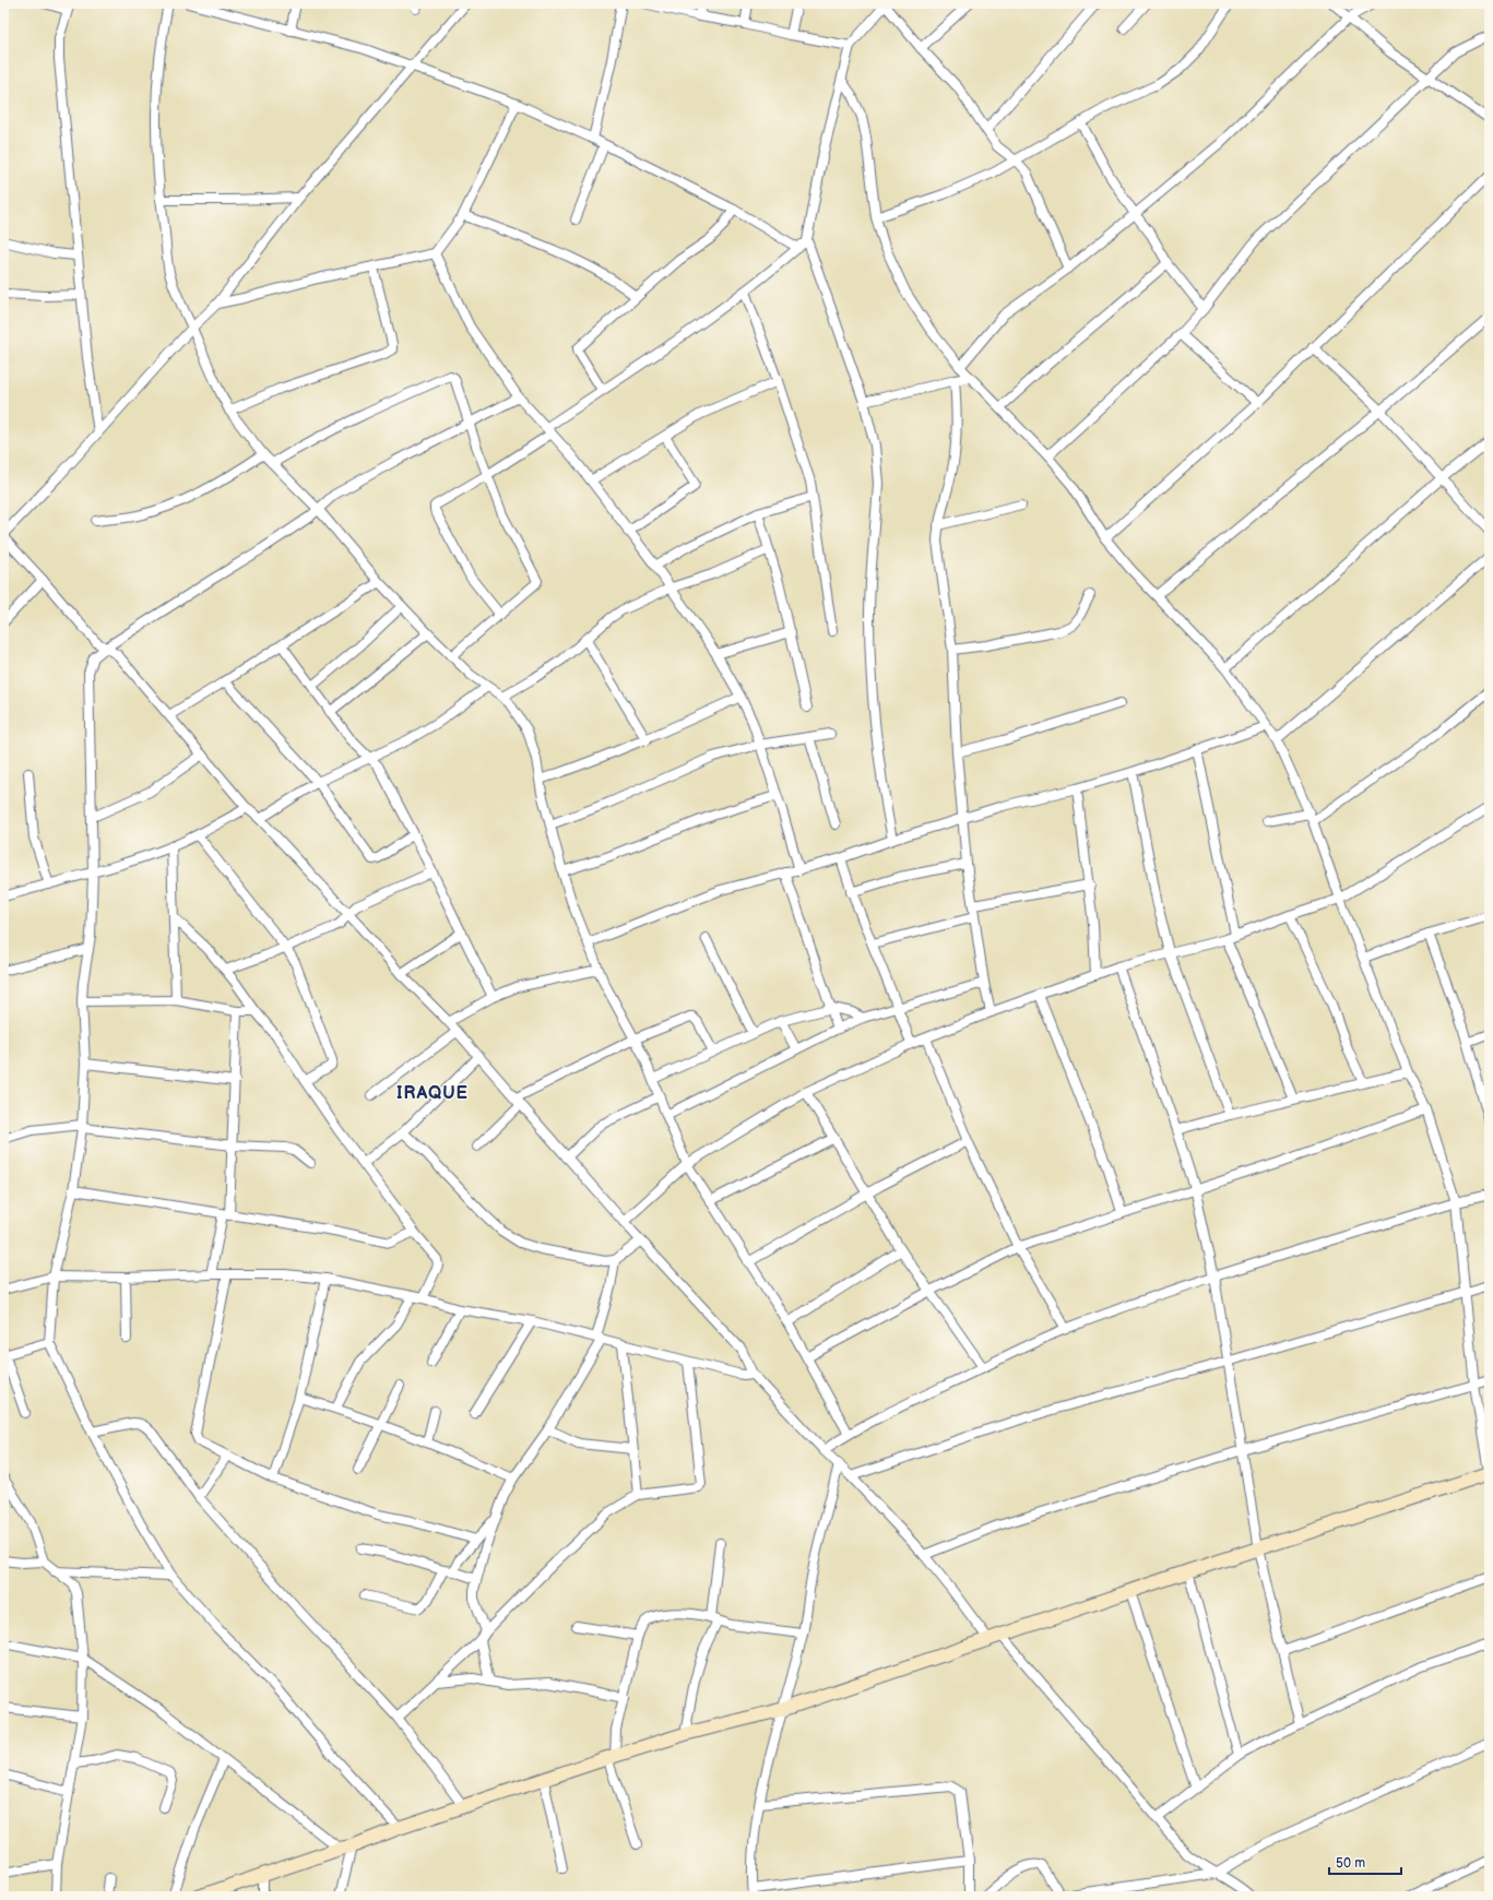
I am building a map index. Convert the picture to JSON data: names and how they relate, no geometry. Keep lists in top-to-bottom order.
{
  "districts": ["IRAQUE"],
  "scale_bar": "50 m"
}
